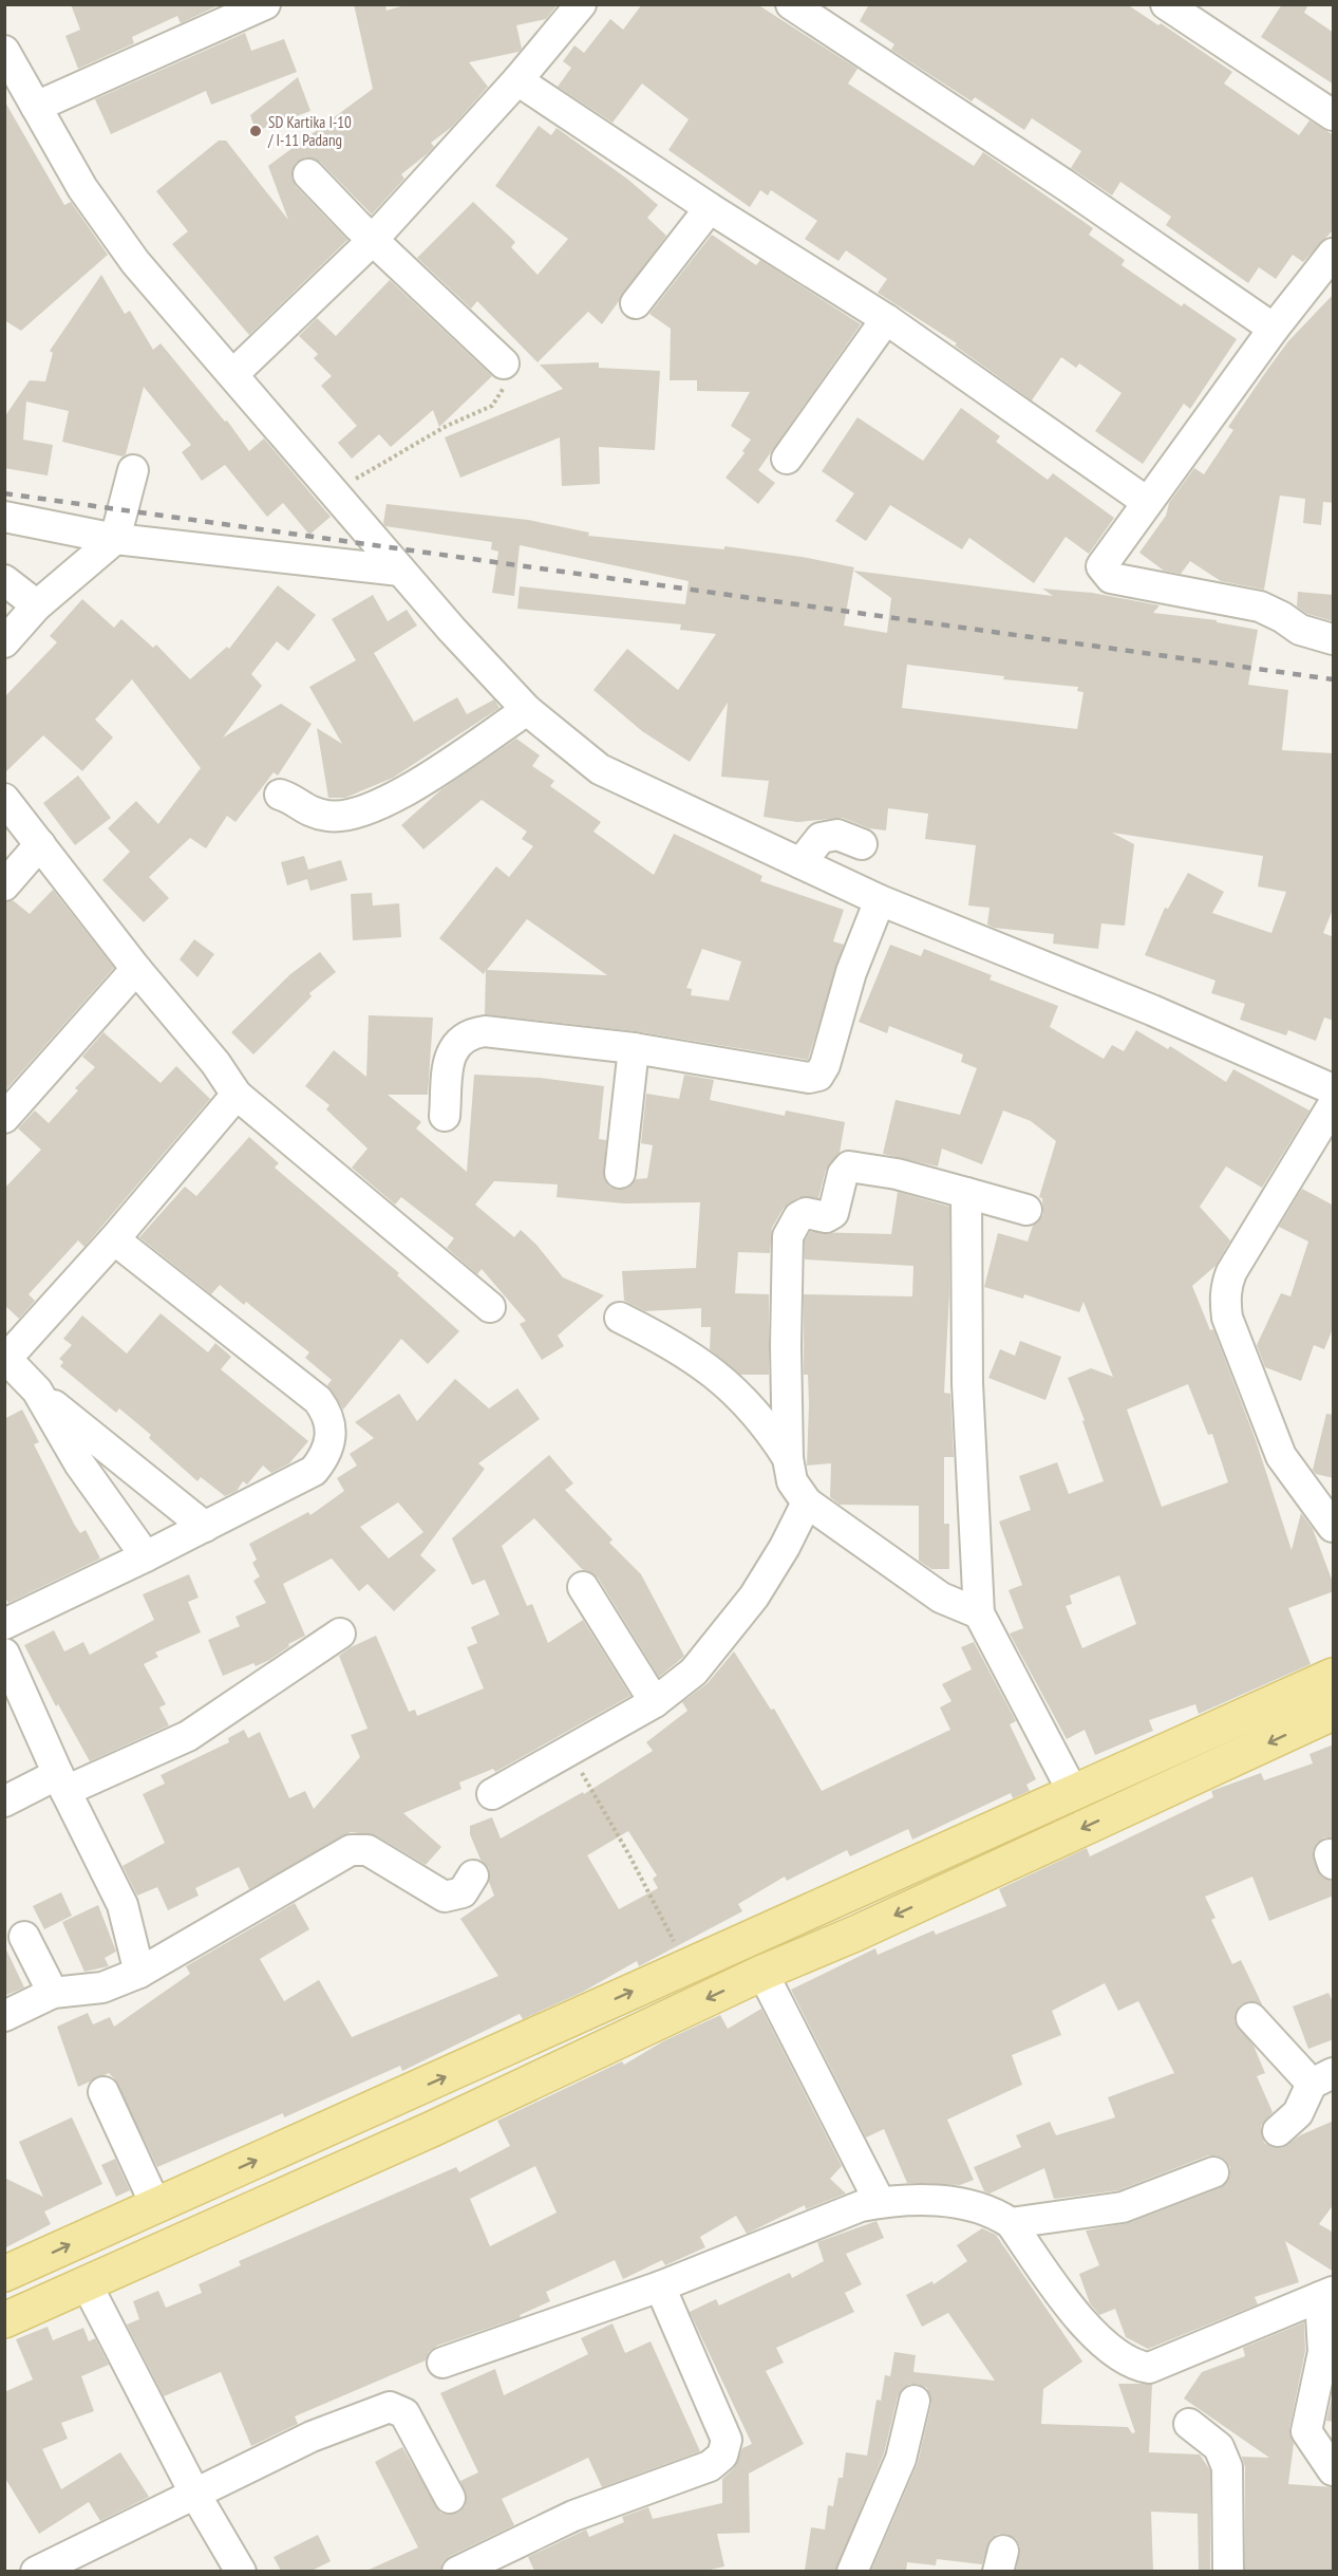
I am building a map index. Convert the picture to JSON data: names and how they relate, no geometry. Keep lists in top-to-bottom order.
{
  "places": ["SD Kartika I-10 / I-11 Padang"]
}
